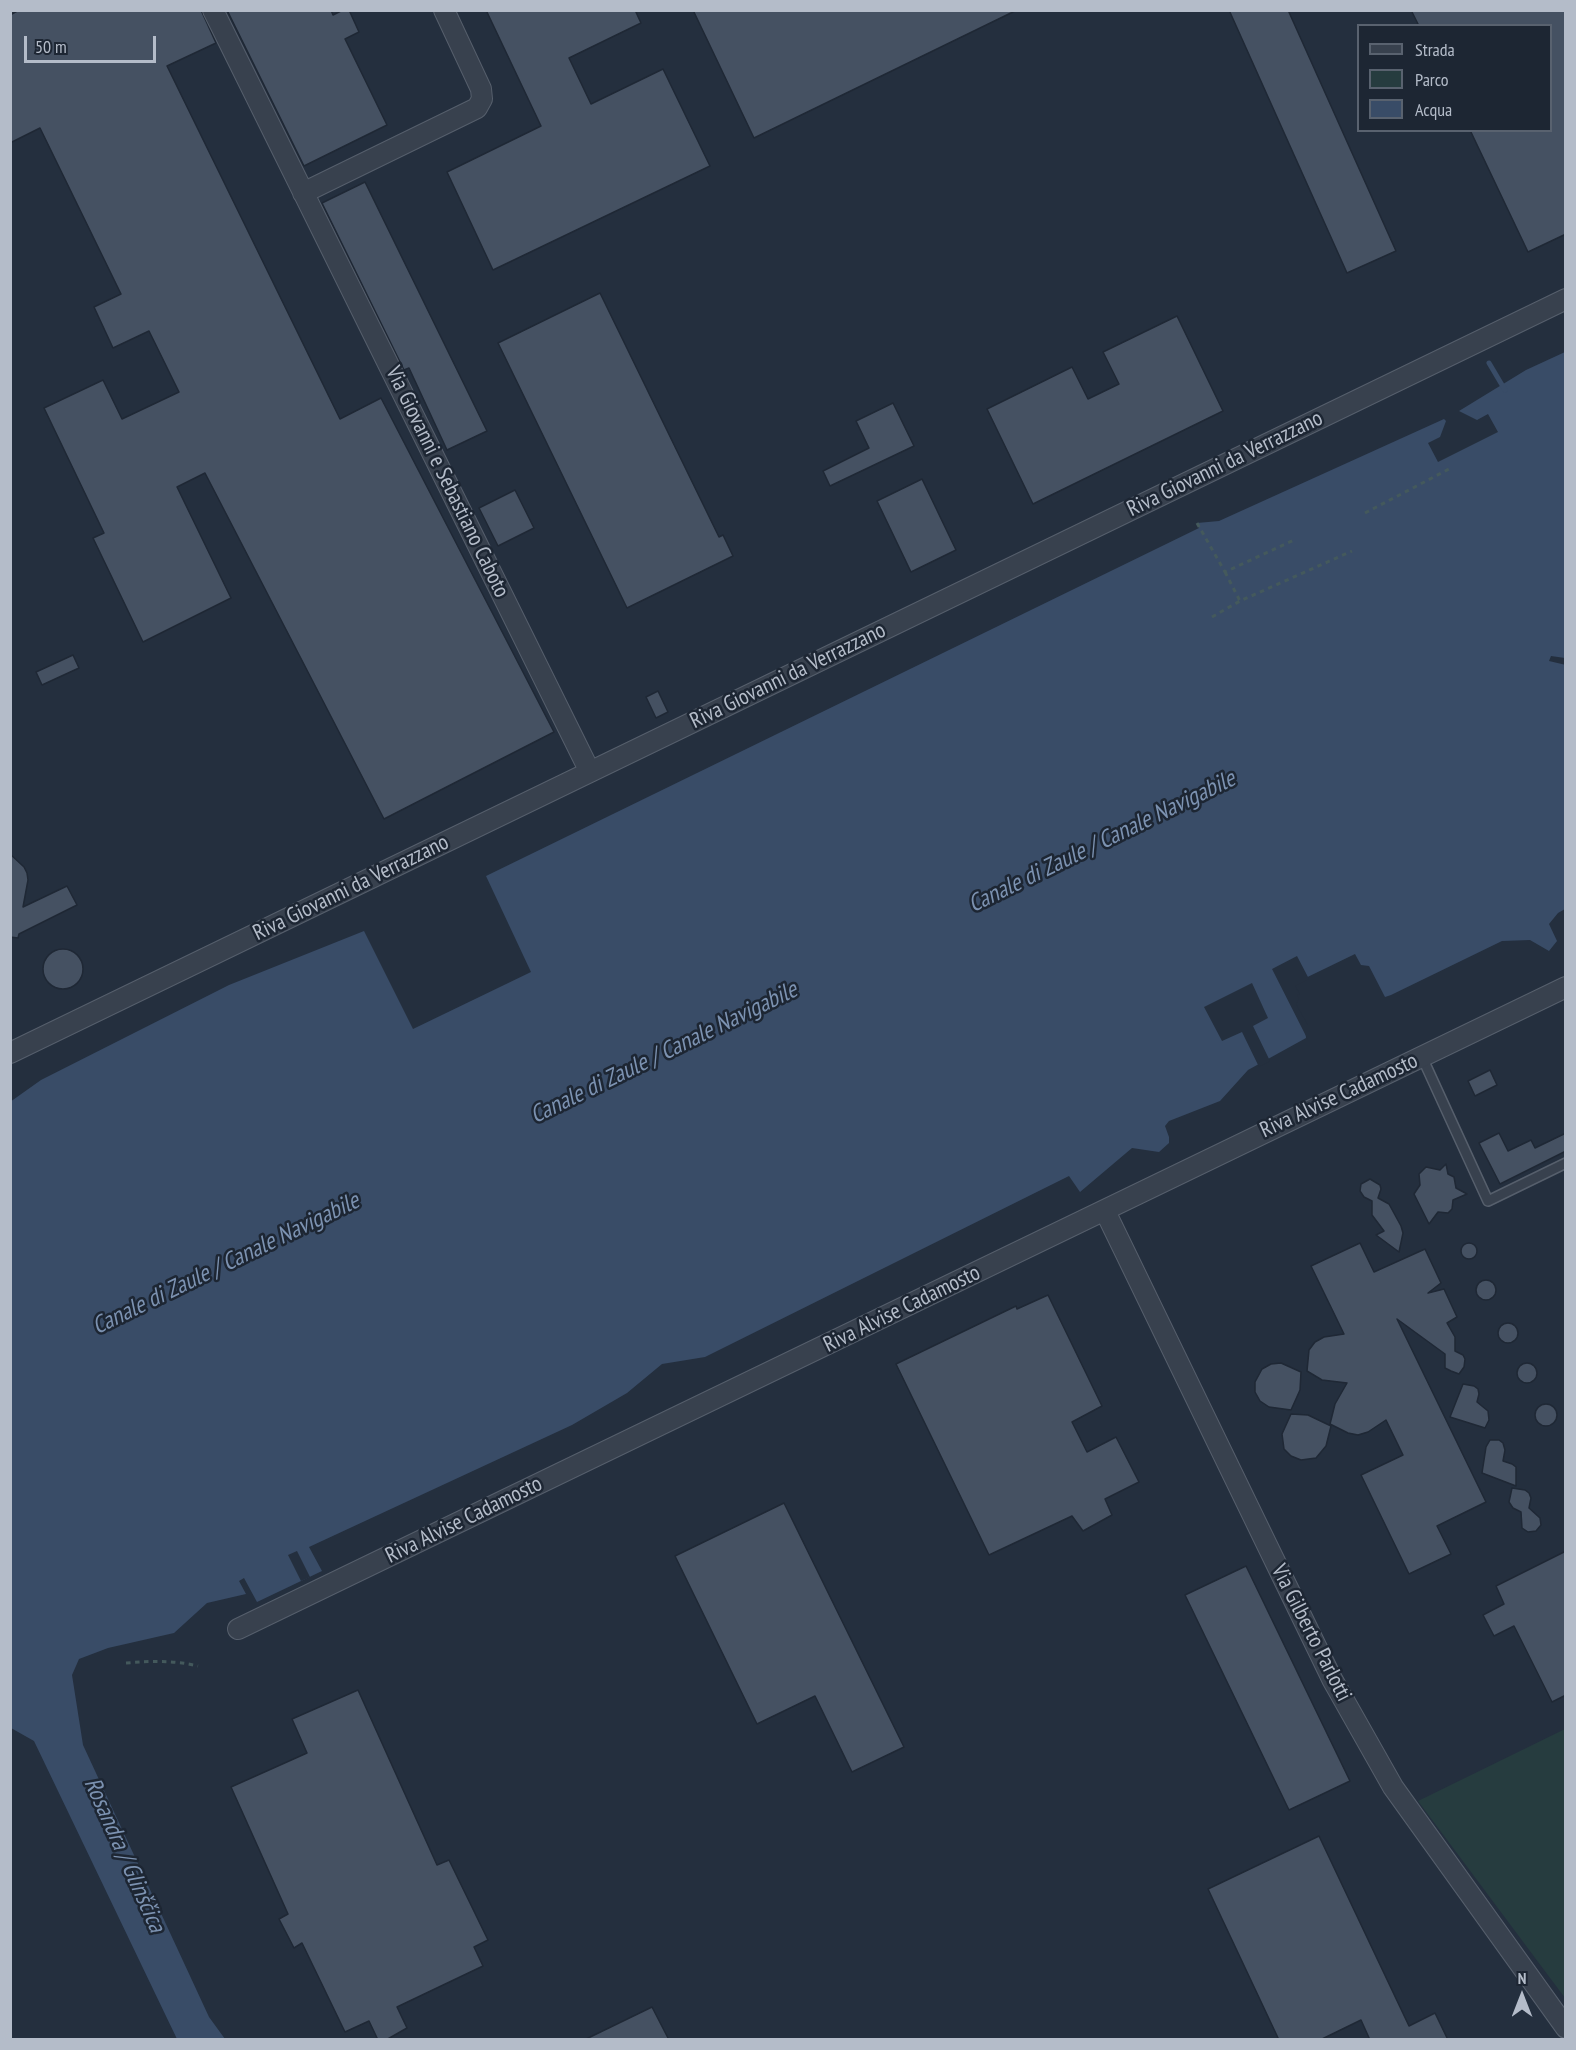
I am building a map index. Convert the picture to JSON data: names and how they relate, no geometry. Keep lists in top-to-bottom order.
{
  "streets": {
    "street": [
      "Riva Giovanni da Verrazzano",
      "Via Giovanni e Sebastiano Caboto",
      "Riva Alvise Cadamosto",
      "Via Gilberto Parlotti"
    ]
  },
  "crossings": [
    ["Riva Giovanni da Verrazzano", "Via Giovanni e Sebastiano Caboto"],
    ["Riva Alvise Cadamosto", "Via Gilberto Parlotti"]
  ],
  "water": ["Canale di Zaule / Canale Navigabile", "Rosandra / Glinščica"],
  "legend": ["Strada", "Parco", "Acqua"],
  "scale_bar": "50 m",
  "north": "top"
}
